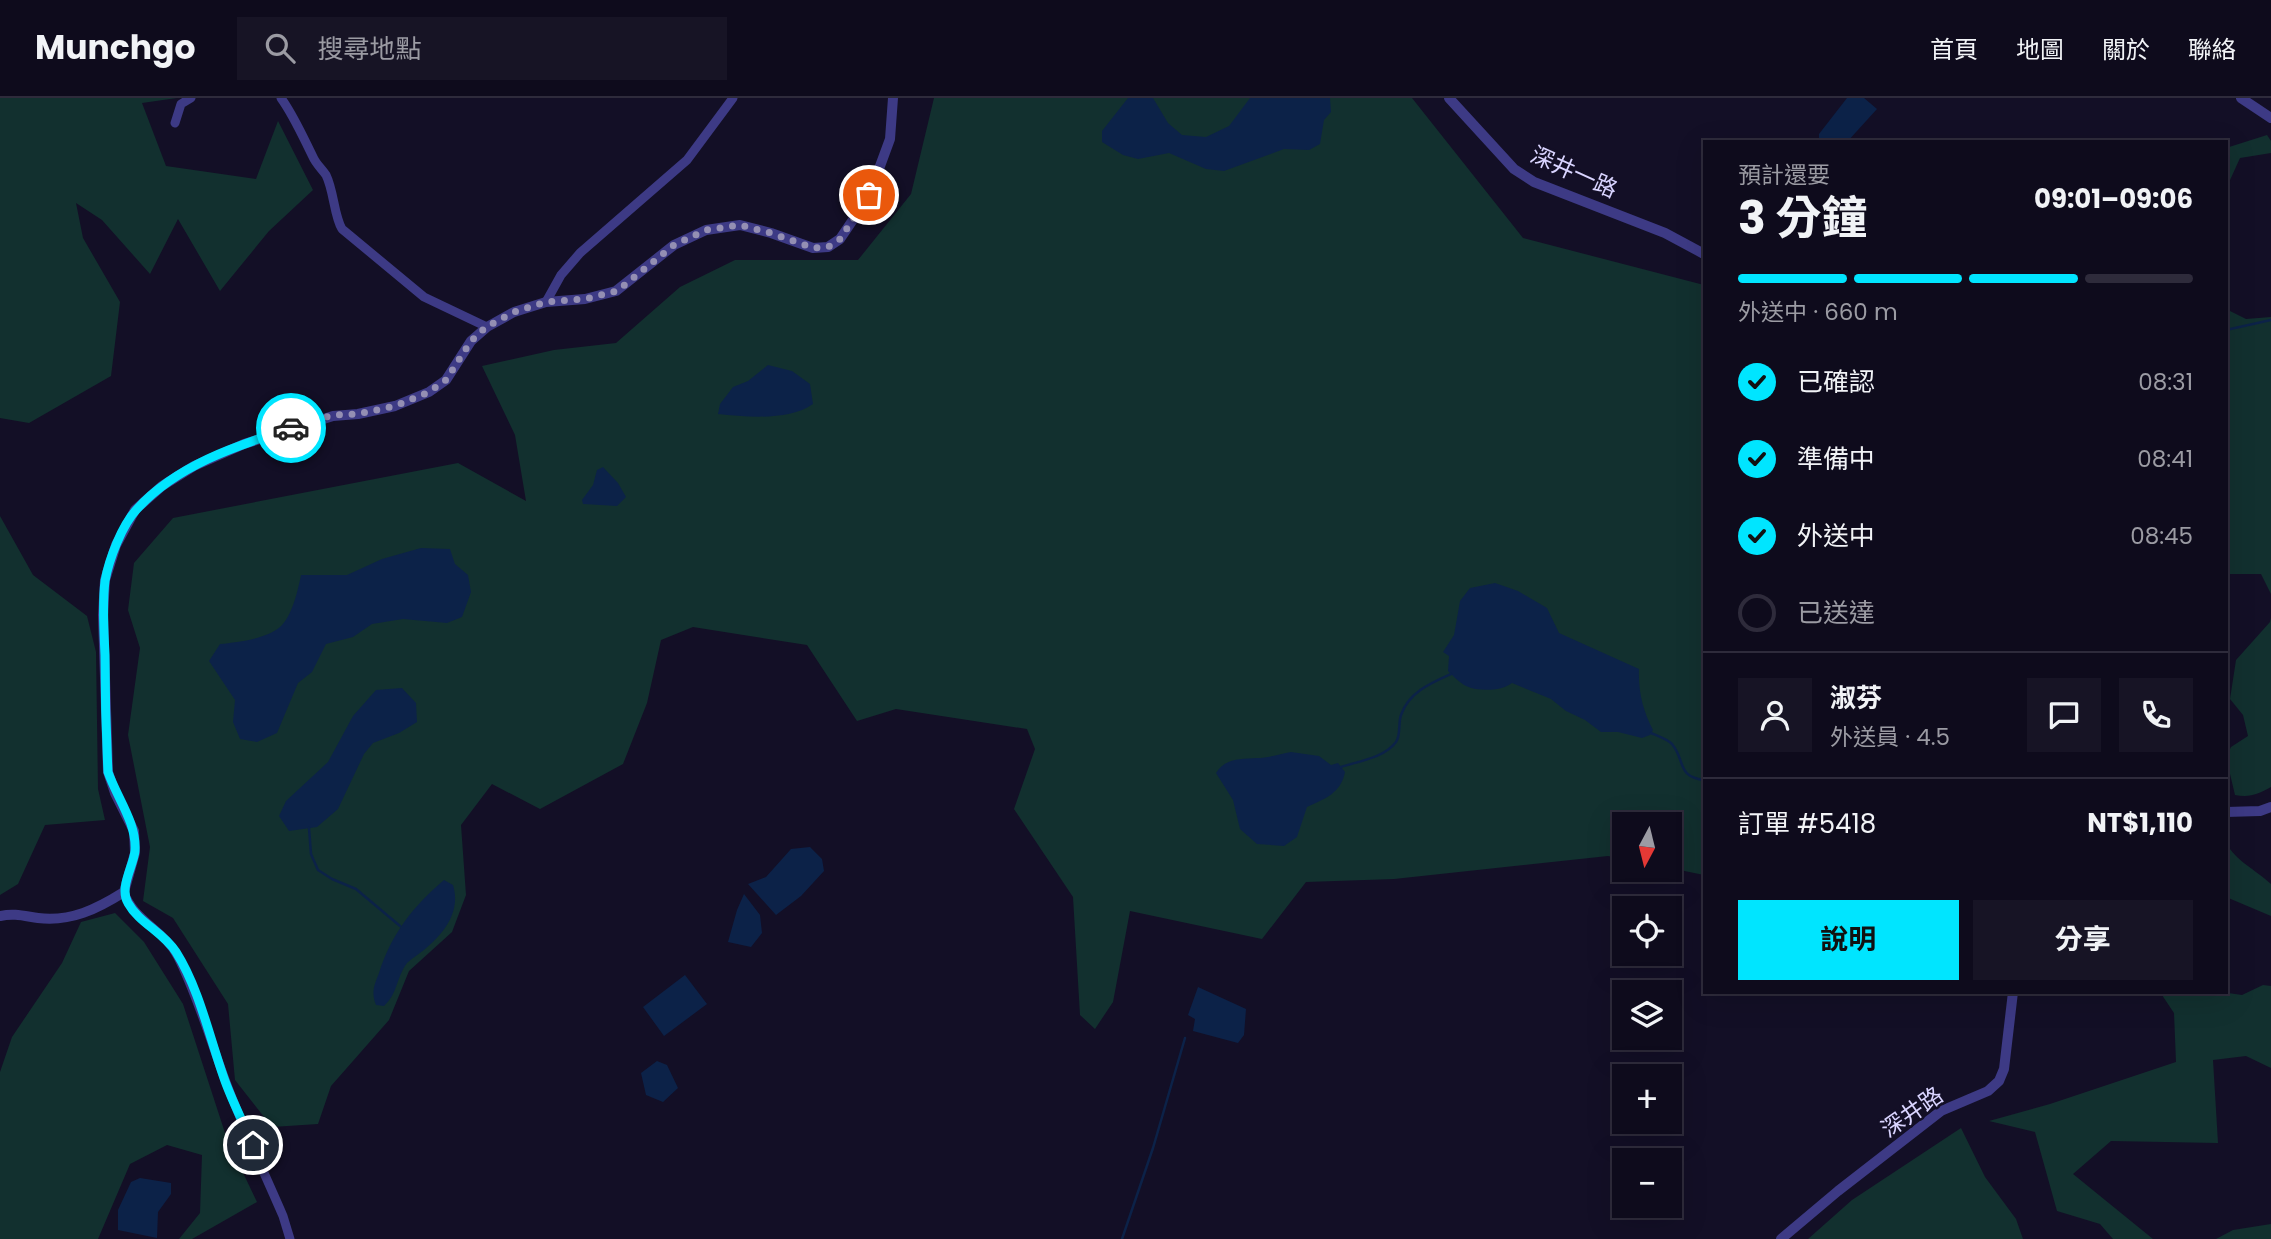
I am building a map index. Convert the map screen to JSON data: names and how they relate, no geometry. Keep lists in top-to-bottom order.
{
  "streets": {
    "street": ["深井一路", "深井路"]
  },
  "north": "bottom",
  "page": {
    "header": "Munchgo",
    "search": "搜尋地點",
    "nav": [
      "首頁",
      "地圖",
      "關於",
      "聯絡"
    ],
    "heading": ["3 分鐘", "預計還要", "09:01–09:06"],
    "panel": [
      "淑芬",
      "外送員 · 4.5",
      "訂單 #5418",
      "NT$1,110"
    ],
    "bar": "外送中 · 660 m",
    "list": [
      ["已確認", "08:31"],
      ["準備中", "08:41"],
      ["外送中", "08:45"],
      "已送達"
    ],
    "map_buttons": ["+", "−"],
    "buttons": ["說明", "分享"]
  }
}
